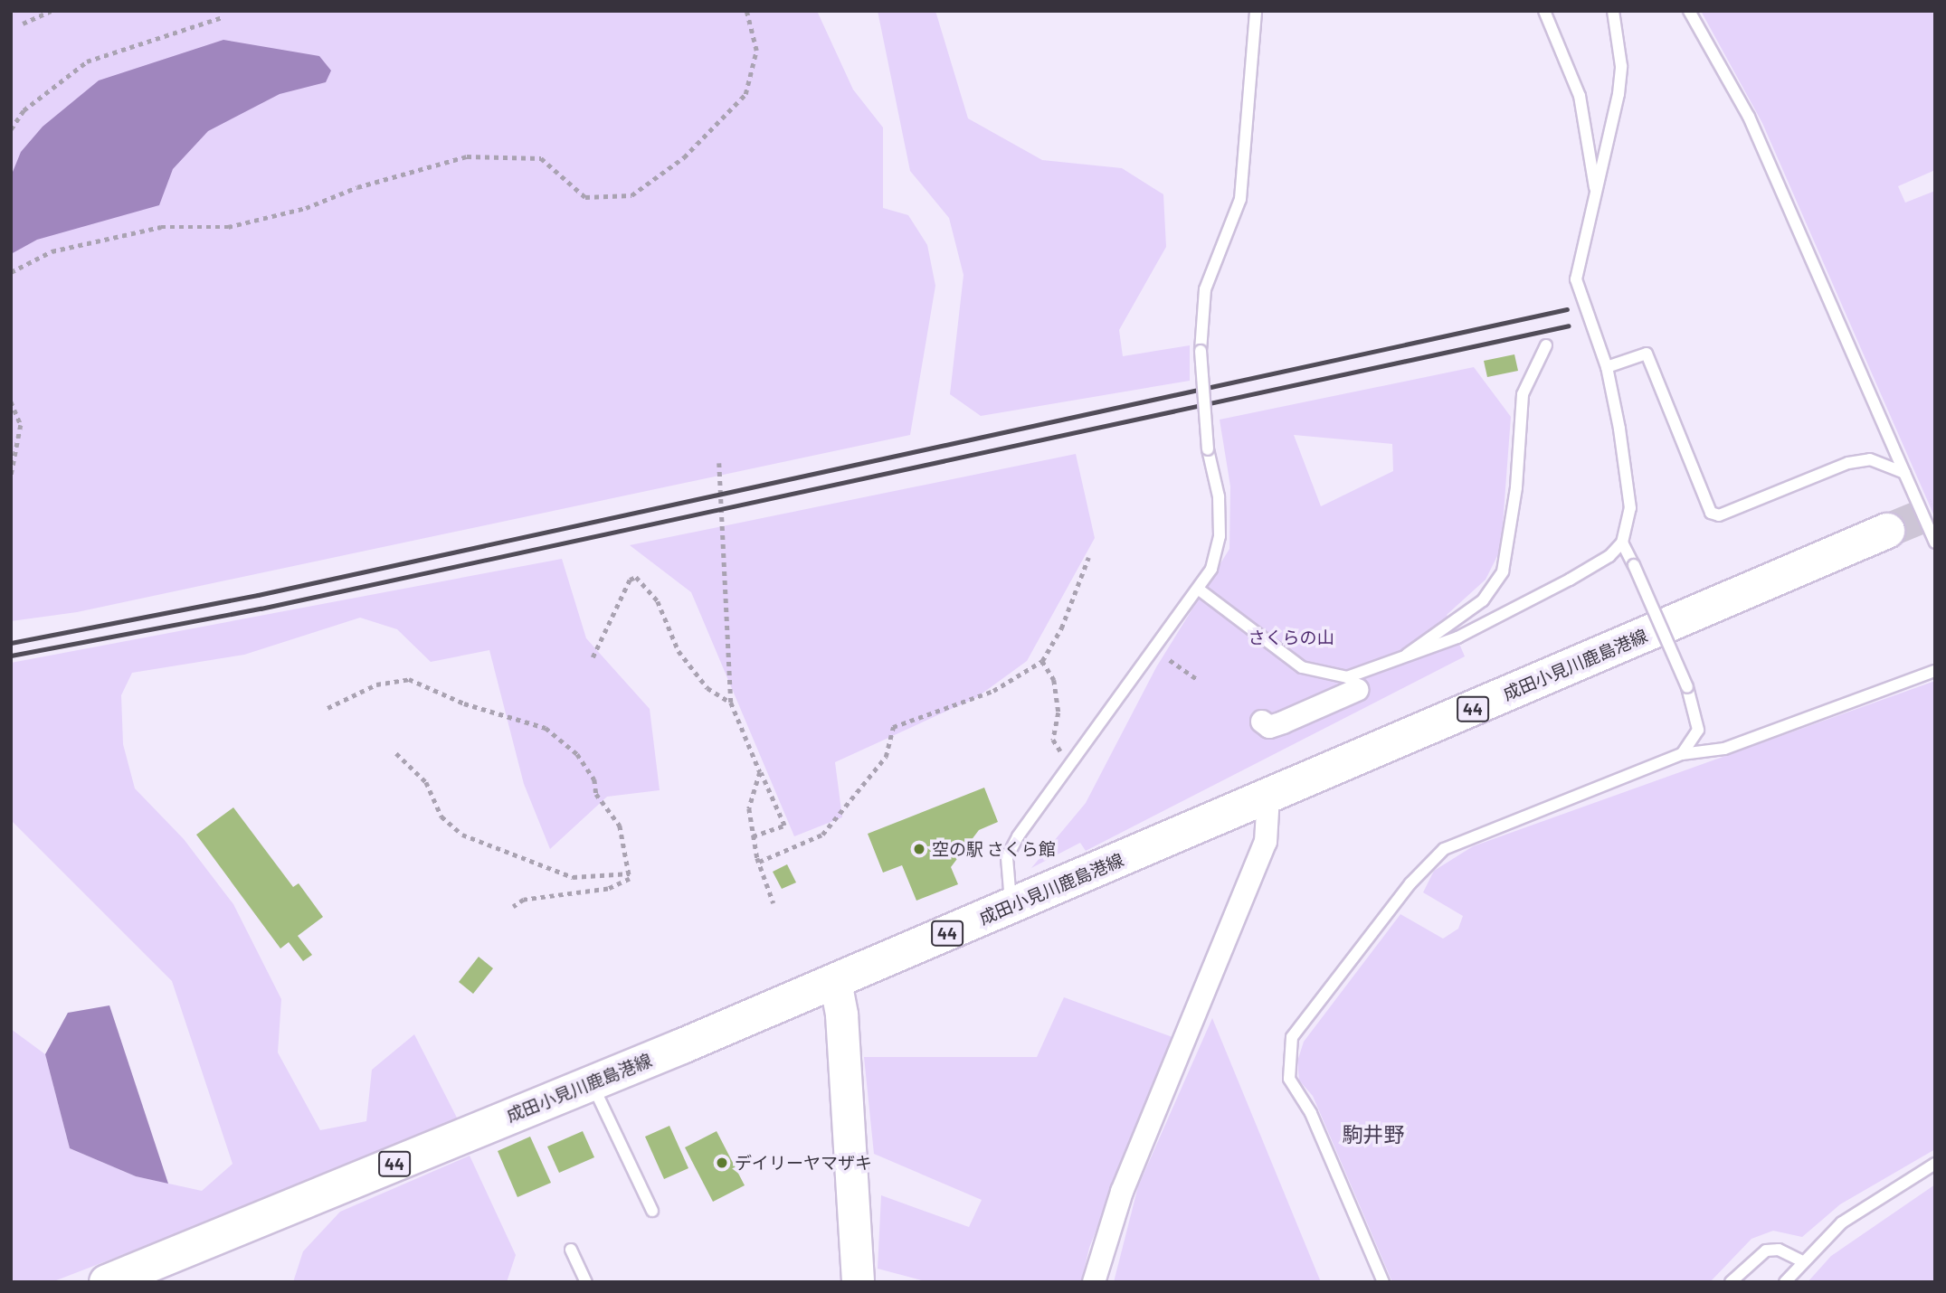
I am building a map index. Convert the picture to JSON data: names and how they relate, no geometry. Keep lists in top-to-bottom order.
{
  "streets": {
    "main road": ["成田小見川鹿島港線", "44"]
  },
  "districts": ["駒井野"],
  "parks": ["さくらの山"],
  "places": ["空の駅 さくら館", "デイリーヤマザキ"]
}
